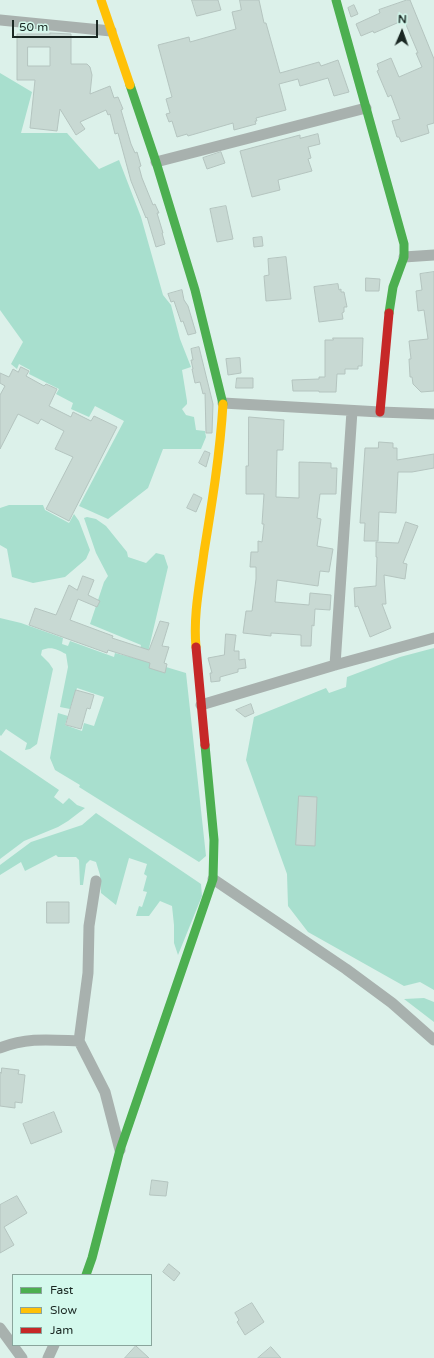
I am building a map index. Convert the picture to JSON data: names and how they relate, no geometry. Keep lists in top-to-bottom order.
{
  "legend": ["Fast", "Slow", "Jam"],
  "scale_bar": "50 m",
  "north": "top"
}
